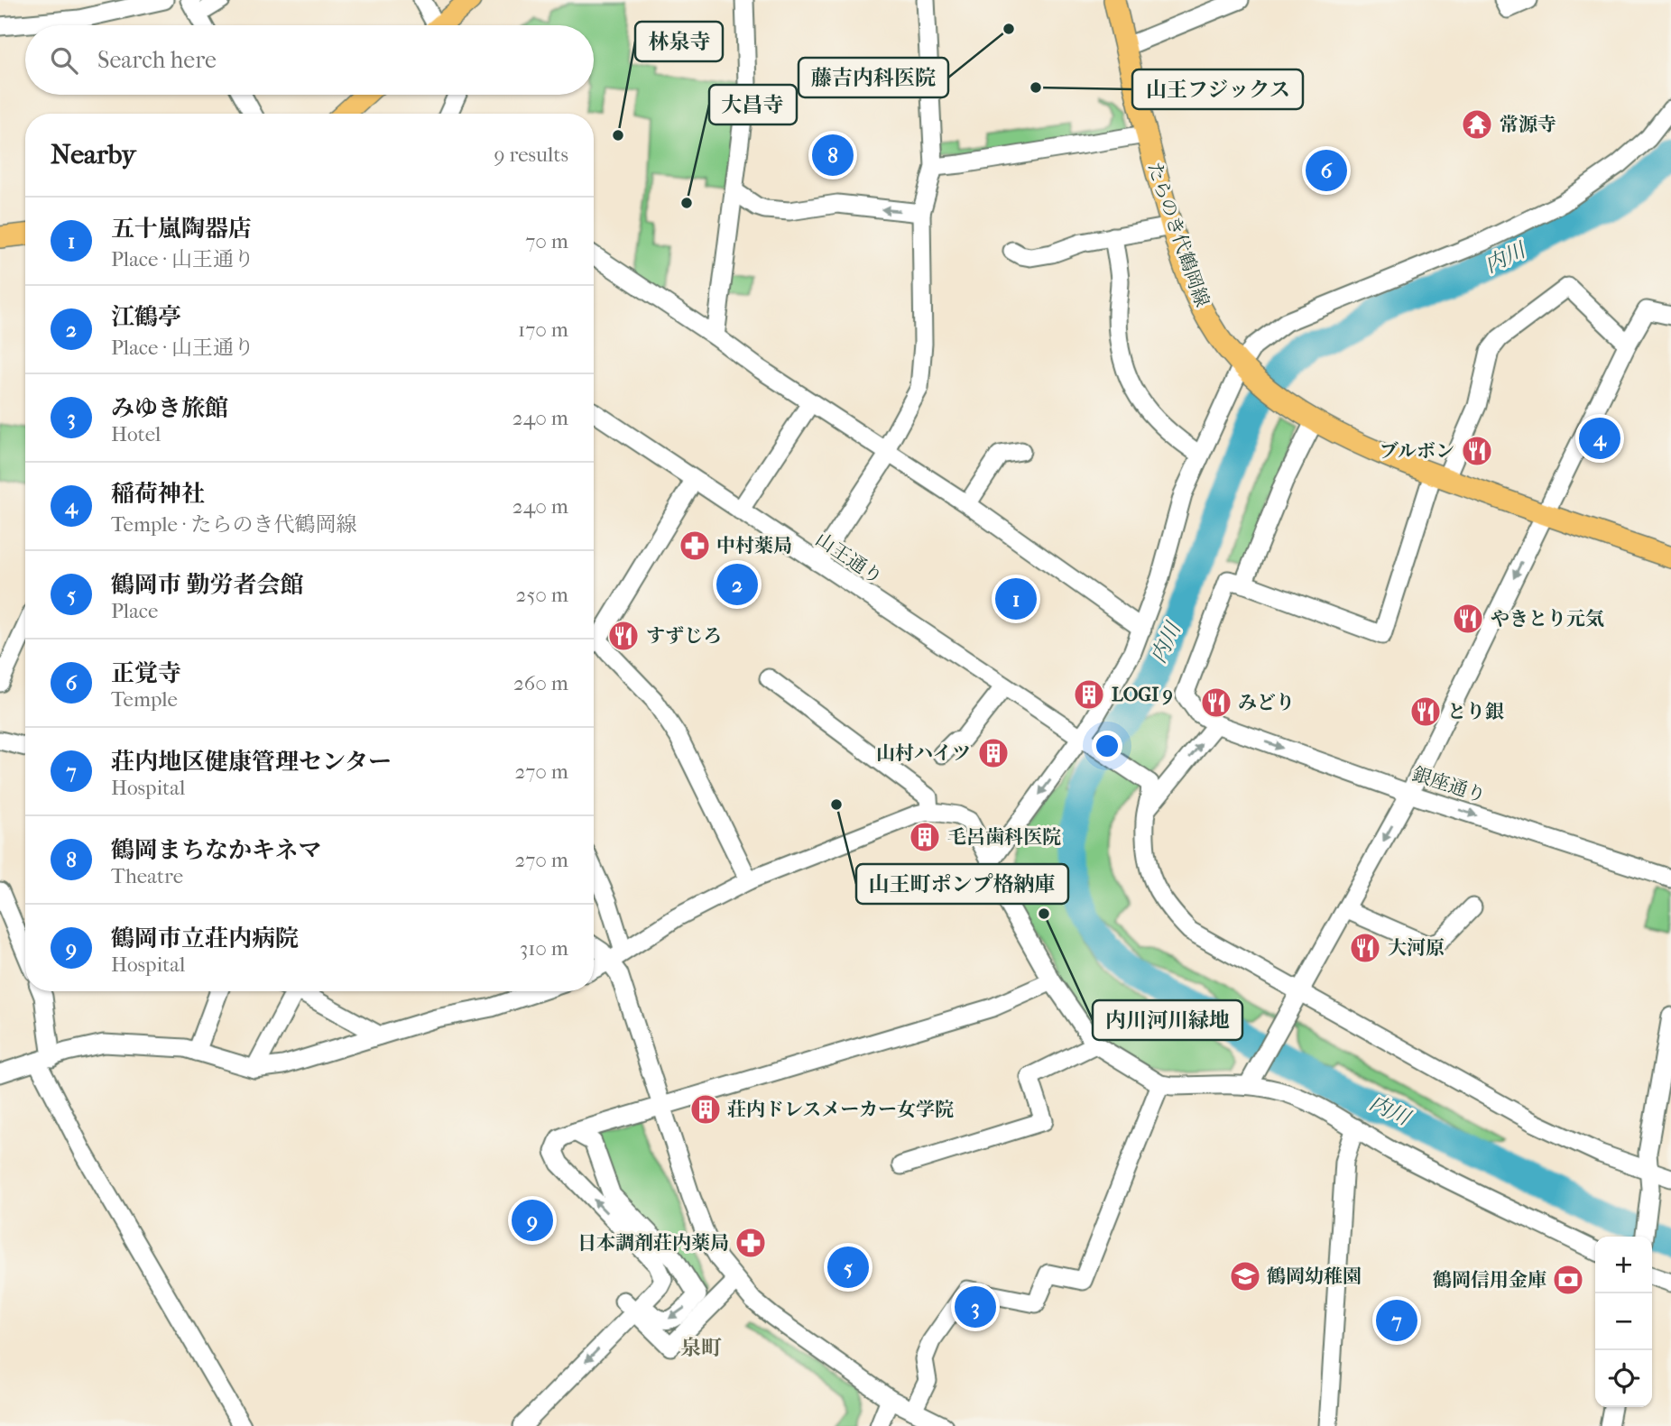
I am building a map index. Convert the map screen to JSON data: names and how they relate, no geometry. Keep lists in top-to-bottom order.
{
  "streets": {
    "main road": ["たらのき代鶴岡線"],
    "street": ["山王通り", "銀座通り"]
  },
  "one_way": ["銀座通り"],
  "districts": ["泉町"],
  "water": ["内川"],
  "places": {
    "other": [
      "藤吉内科医院",
      "山王フジックス",
      "林泉寺",
      "大昌寺",
      "山王町ポンプ格納庫",
      "内川河川緑地"
    ],
    "temple": ["常源寺"],
    "restaurant": [
      "ブルボン",
      "やきとり元気",
      "すずじろ",
      "みどり",
      "とり銀",
      "大河原"
    ],
    "pharmacy": ["中村薬局", "日本調剤荘内薬局"],
    "building": [
      "LOGI 9",
      "山村ハイツ",
      "毛呂歯科医院",
      "荘内ドレスメーカー女学院"
    ],
    "school or university": ["鶴岡幼稚園"],
    "bank": ["鶴岡信用金庫"]
  },
  "page": {
    "search": "Search here",
    "heading": ["Nearby", "9 results"],
    "pins": [
      "8",
      "6",
      "4",
      "2",
      "1",
      "9",
      "5",
      "3",
      "7"
    ],
    "list": [
      {
        "mark": "1",
        "name": "五十嵐陶器店",
        "note": "Place · 山王通り",
        "value": "70 m"
      },
      {
        "mark": "2",
        "name": "江鶴亭",
        "note": "Place · 山王通り",
        "value": "170 m"
      },
      {
        "mark": "3",
        "name": "みゆき旅館",
        "note": "Hotel",
        "value": "240 m"
      },
      {
        "mark": "4",
        "name": "稲荷神社",
        "note": "Temple · たらのき代鶴岡線",
        "value": "240 m"
      },
      {
        "mark": "5",
        "name": "鶴岡市 勤労者会館",
        "note": "Place",
        "value": "250 m"
      },
      {
        "mark": "6",
        "name": "正覚寺",
        "note": "Temple",
        "value": "260 m"
      },
      {
        "mark": "7",
        "name": "荘内地区健康管理センター",
        "note": "Hospital",
        "value": "270 m"
      },
      {
        "mark": "8",
        "name": "鶴岡まちなかキネマ",
        "note": "Theatre",
        "value": "270 m"
      },
      {
        "mark": "9",
        "name": "鶴岡市立荘内病院",
        "note": "Hospital",
        "value": "310 m"
      }
    ],
    "map_buttons": ["+", "−"]
  }
}
